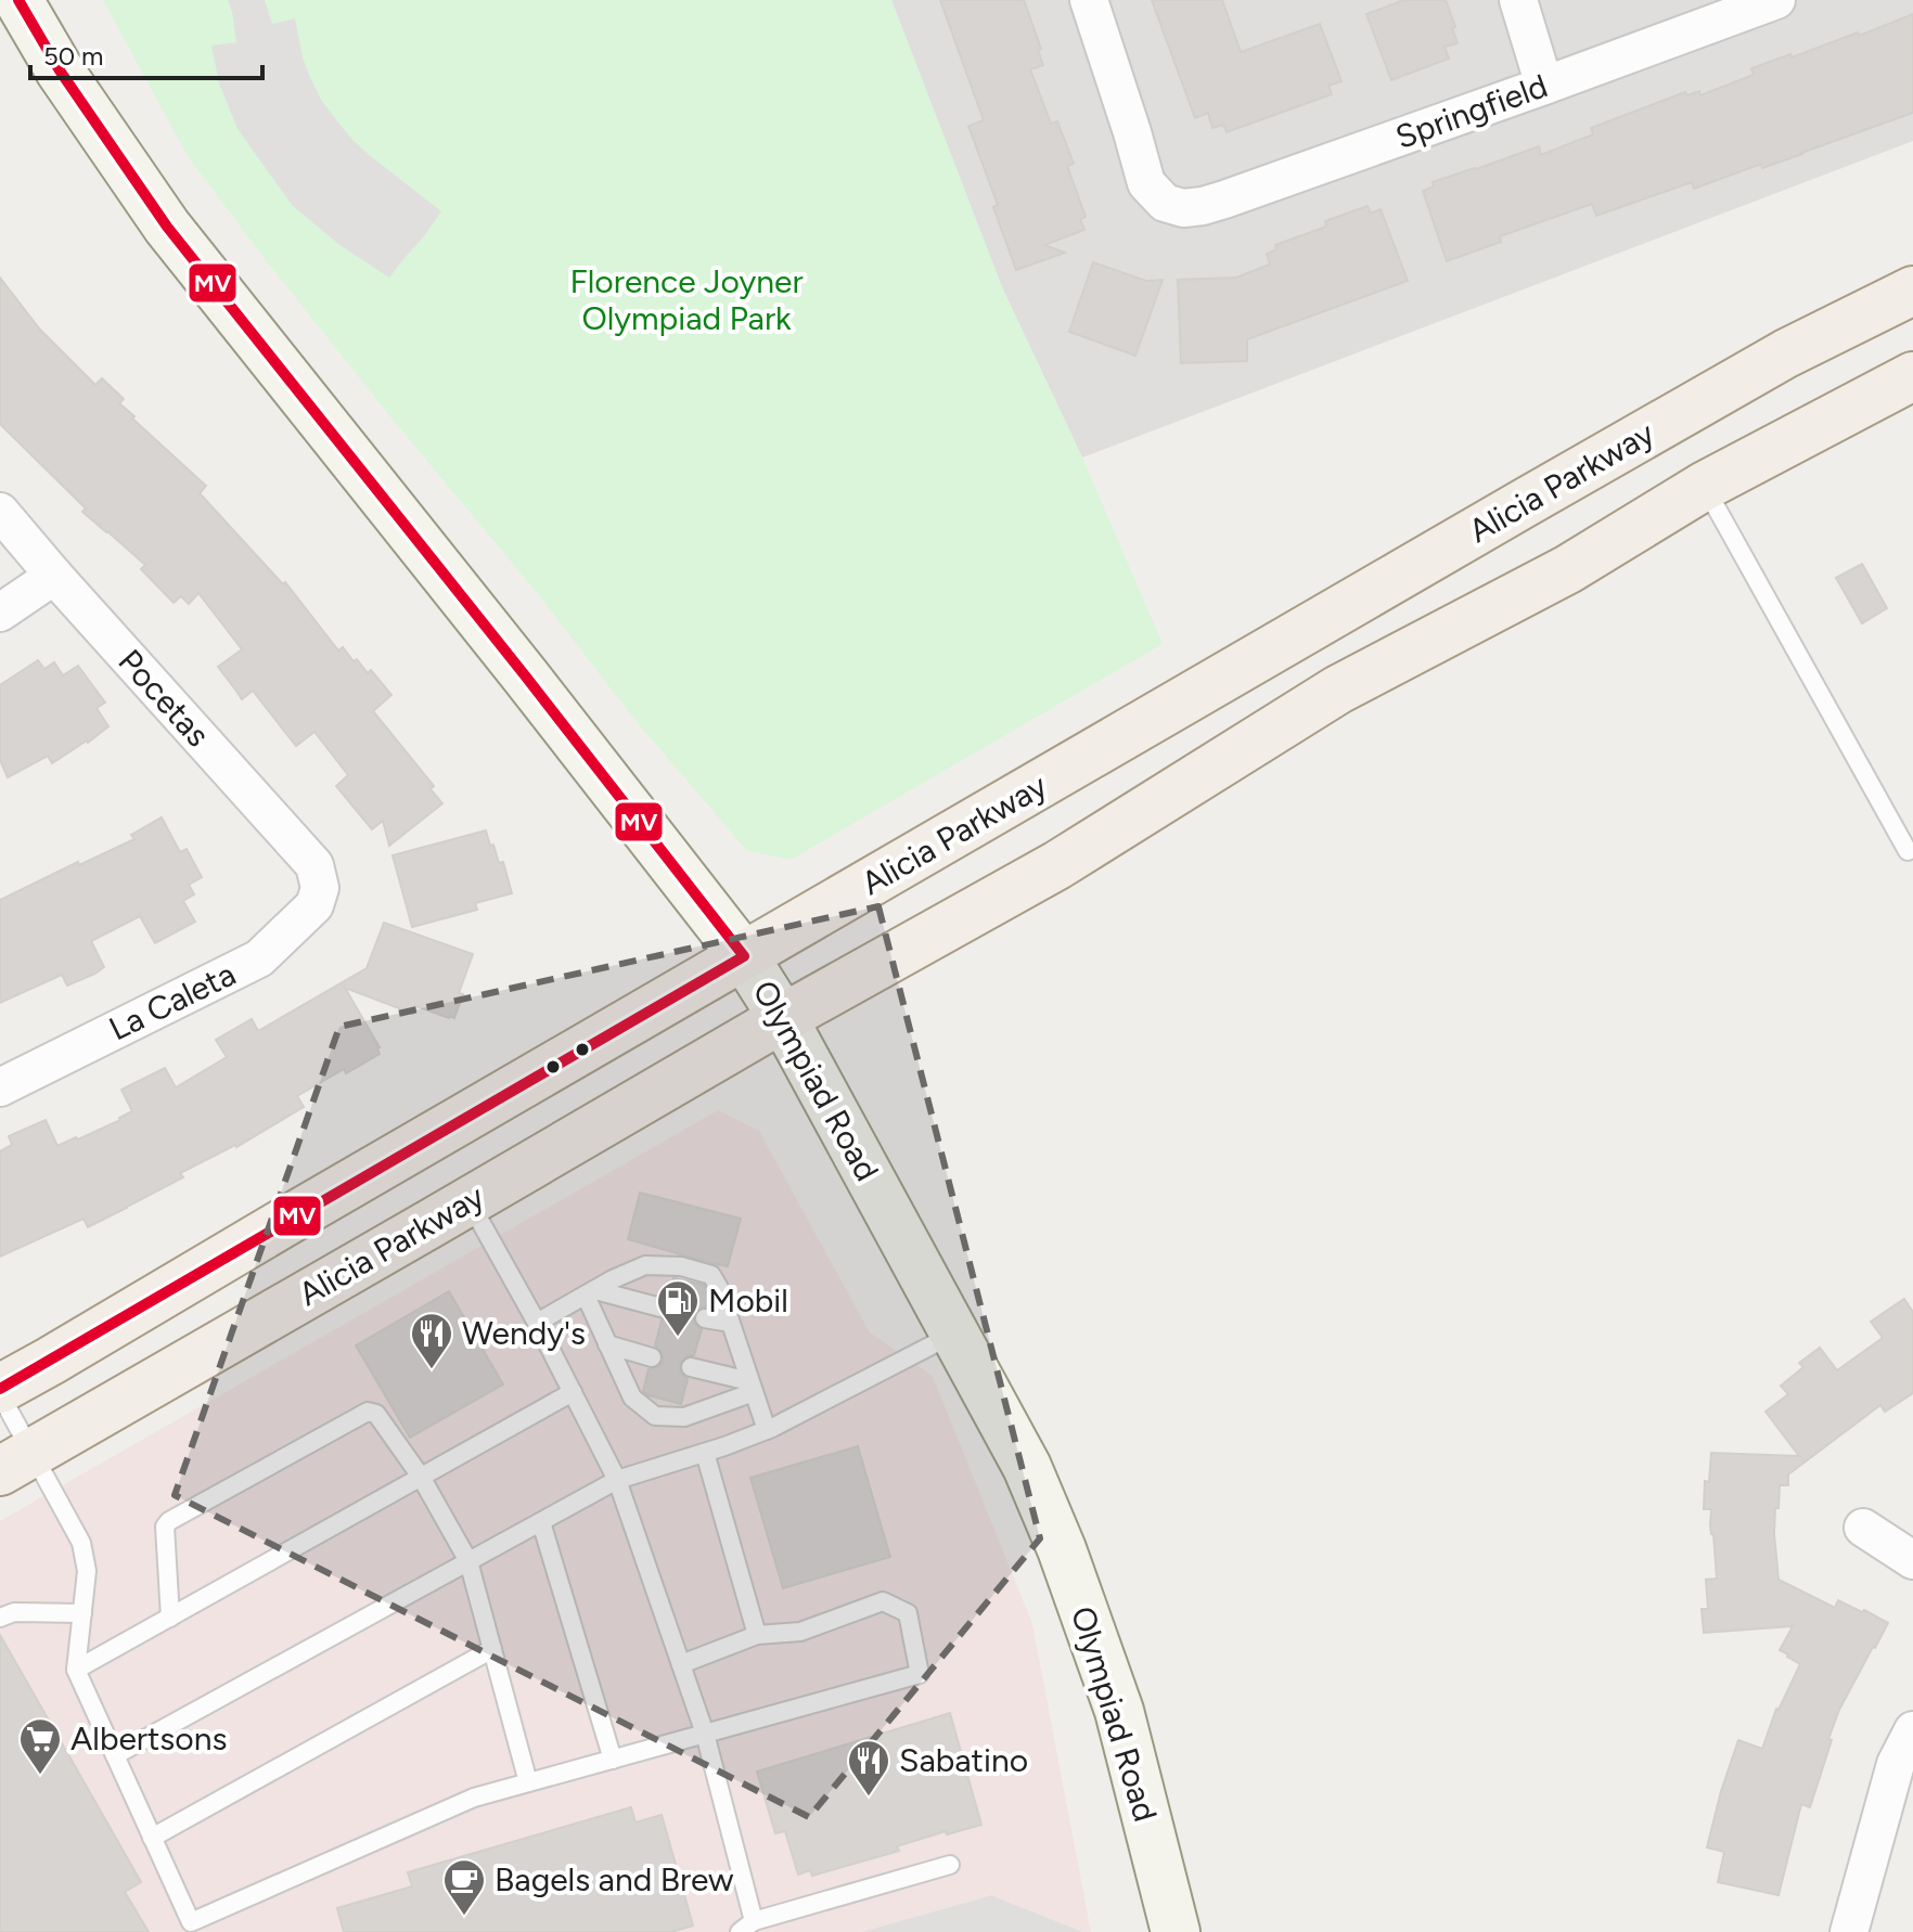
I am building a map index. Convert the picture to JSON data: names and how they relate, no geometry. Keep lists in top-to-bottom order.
{
  "streets": {
    "main road": ["Alicia Parkway", "Olympiad Road"],
    "street": ["Springfield", "Pocetas", "La Caleta"]
  },
  "crossings": [
    ["Alicia Parkway", "Olympiad Road"],
    ["Pocetas", "La Caleta"]
  ],
  "parks": ["Florence Joyner Olympiad Park"],
  "places": {
    "fuel station": ["Mobil"],
    "restaurant": ["Wendy's", "Sabatino"],
    "supermarket": ["Albertsons"],
    "cafe": ["Bagels and Brew"]
  },
  "lines": ["transit line MV"],
  "scale_bar": "50 m"
}
